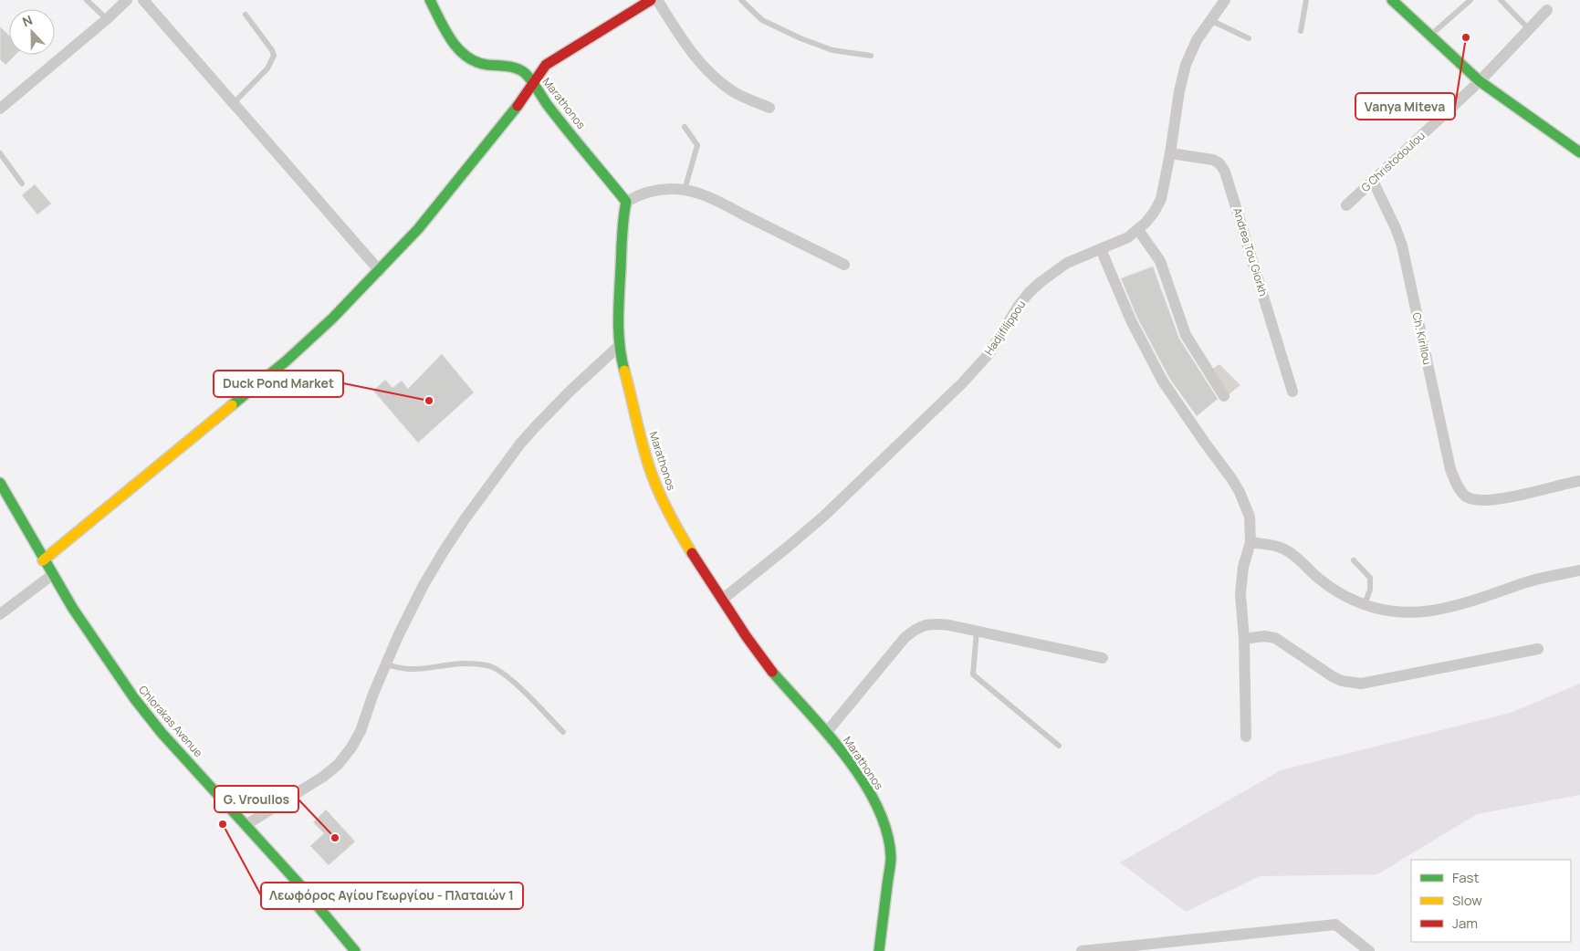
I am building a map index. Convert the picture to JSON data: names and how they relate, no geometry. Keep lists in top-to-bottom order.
{
  "streets": {
    "street": [
      "Marathonos",
      "G Christodoulou",
      "Andrea Tou Giorkh",
      "Hadjifilippou",
      "Ch. Kirillou",
      "Chlorakas Avenue"
    ]
  },
  "crossings": [
    ["Marathonos", "Hadjifilippou"],
    ["G Christodoulou", "Ch. Kirillou"],
    ["Andrea Tou Giorkh", "Hadjifilippou"]
  ],
  "places": [
    "Vanya Miteva",
    "Duck Pond Market",
    "Λεωφόρος Αγίου Γεωργίου - Πλαταιών 1",
    "G. Vroullos"
  ],
  "legend": ["Fast", "Slow", "Jam"],
  "north": "top"
}
